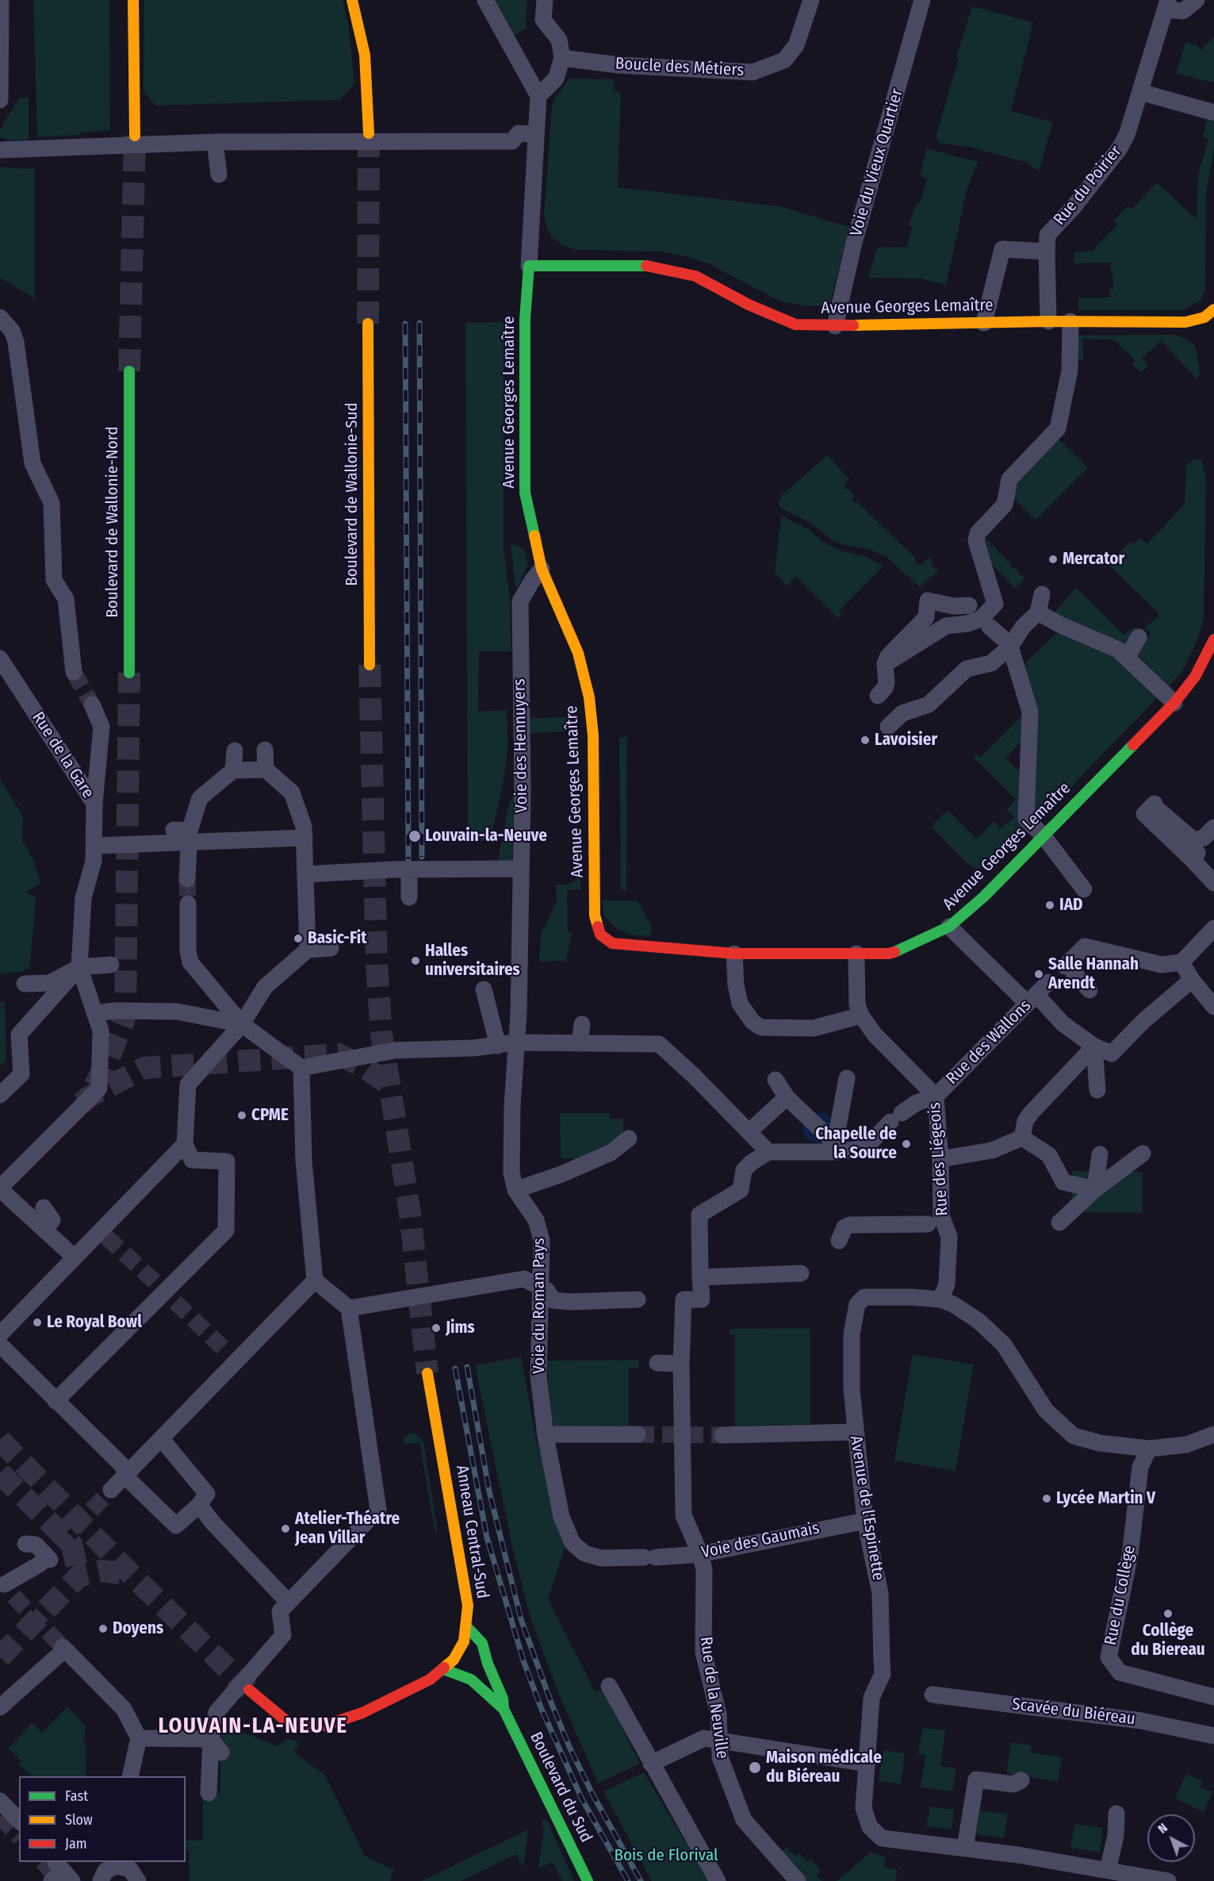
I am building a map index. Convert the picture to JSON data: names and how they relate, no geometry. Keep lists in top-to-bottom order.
{
  "streets": {
    "street": [
      "Boucle des Métiers",
      "Voie du Vieux Quartier",
      "Rue du Poirier",
      "Avenue Georges Lemaître",
      "Boulevard de Wallonie-Sud",
      "Boulevard de Wallonie-Nord",
      "Voie des Hennuyers",
      "Rue de la Gare",
      "Rue des Wallons",
      "Rue des Liégeois",
      "Voie du Roman Pays",
      "Avenue de l'Espinette",
      "Anneau Central-Sud",
      "Voie des Gaumais",
      "Rue du Collège",
      "Rue de la Neuville",
      "Scavée du Biéreau",
      "Boulevard du Sud"
    ]
  },
  "crossings": [
    ["Voie du Vieux Quartier", "Avenue Georges Lemaître"],
    ["Rue du Poirier", "Avenue Georges Lemaître"],
    ["Avenue Georges Lemaître", "Voie des Hennuyers"],
    ["Avenue Georges Lemaître", "Rue des Liégeois"],
    ["Voie des Hennuyers", "Voie du Roman Pays"],
    ["Rue des Wallons", "Rue des Liégeois"],
    ["Rue des Liégeois", "Avenue de l'Espinette"],
    ["Voie du Roman Pays", "Voie des Gaumais"],
    ["Avenue de l'Espinette", "Voie des Gaumais"],
    ["Avenue de l'Espinette", "Rue du Collège"],
    ["Anneau Central-Sud", "Boulevard du Sud"],
    ["Voie des Gaumais", "Rue de la Neuville"]
  ],
  "districts": ["LOUVAIN-LA-NEUVE"],
  "parks": ["Bois de Florival"],
  "places": [
    "Mercator",
    "Lavoisier",
    "Louvain-la-Neuve",
    "IAD",
    "Basic-Fit",
    "Halles universitaires",
    "Salle Hannah Arendt",
    "CPME",
    "Chapelle de la Source",
    "Le Royal Bowl",
    "Jims",
    "Lycée Martin V",
    "Atelier-Théatre Jean Villar",
    "Collège du Biereau",
    "Doyens",
    "Maison médicale du Biéreau"
  ],
  "legend": ["Fast", "Slow", "Jam"],
  "north": "top left"
}
